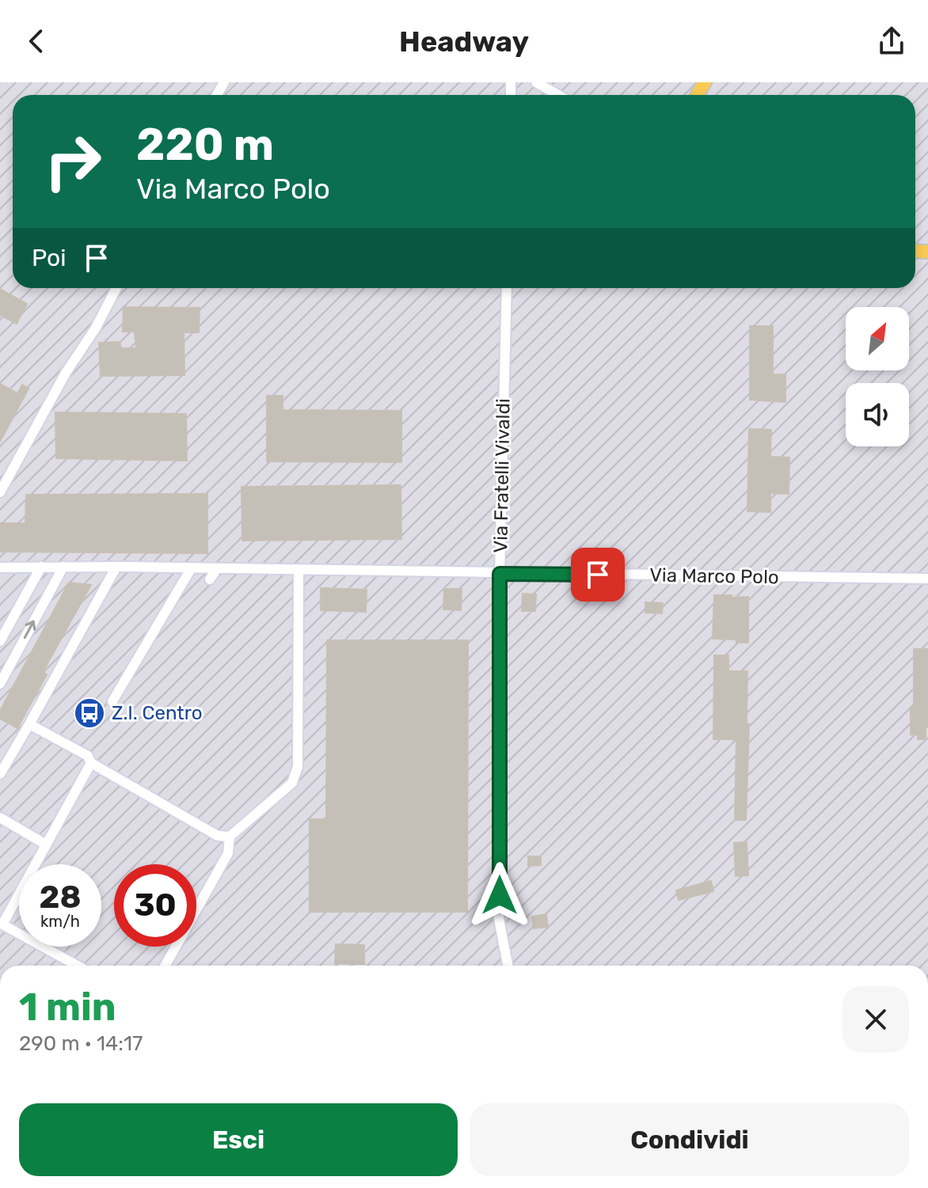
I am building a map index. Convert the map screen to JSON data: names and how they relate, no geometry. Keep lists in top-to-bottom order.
{
  "streets": {
    "street": ["Via Fratelli Vivaldi", "Via Marco Polo"]
  },
  "crossings": [
    ["Via Fratelli Vivaldi", "Via Marco Polo"]
  ],
  "places": {
    "bus stop": ["Z.I. Centro"]
  },
  "north": "top right",
  "page": {
    "header": "Headway",
    "turn": ["220 m", "Via Marco Polo"],
    "then": "Poi",
    "speed": "28 km/h",
    "limit": "30",
    "heading": ["1 min", "290 m · 14:17"],
    "buttons": ["Esci", "Condividi"]
  }
}
